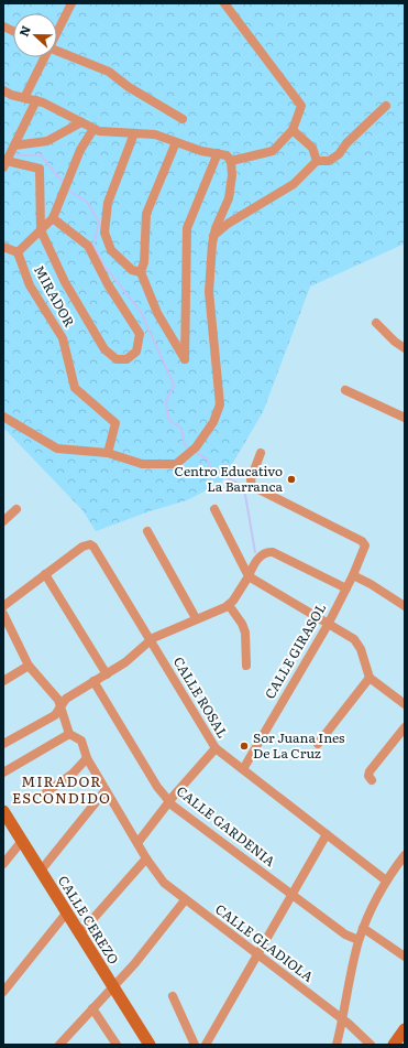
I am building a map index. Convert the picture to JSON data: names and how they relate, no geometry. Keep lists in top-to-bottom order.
{
  "streets": {
    "street": [
      "MIRADOR",
      "CALLE GIRASOL",
      "CALLE ROSAL",
      "CALLE GARDENIA",
      "CALLE CEREZO",
      "CALLE GLADIOLA"
    ]
  },
  "crossings": [
    ["CALLE GIRASOL", "CALLE ROSAL"]
  ],
  "districts": ["MIRADOR ESCONDIDO"],
  "places": ["Centro Educativo La Barranca", "Sor Juana Ines De La Cruz"],
  "north": "left"
}
